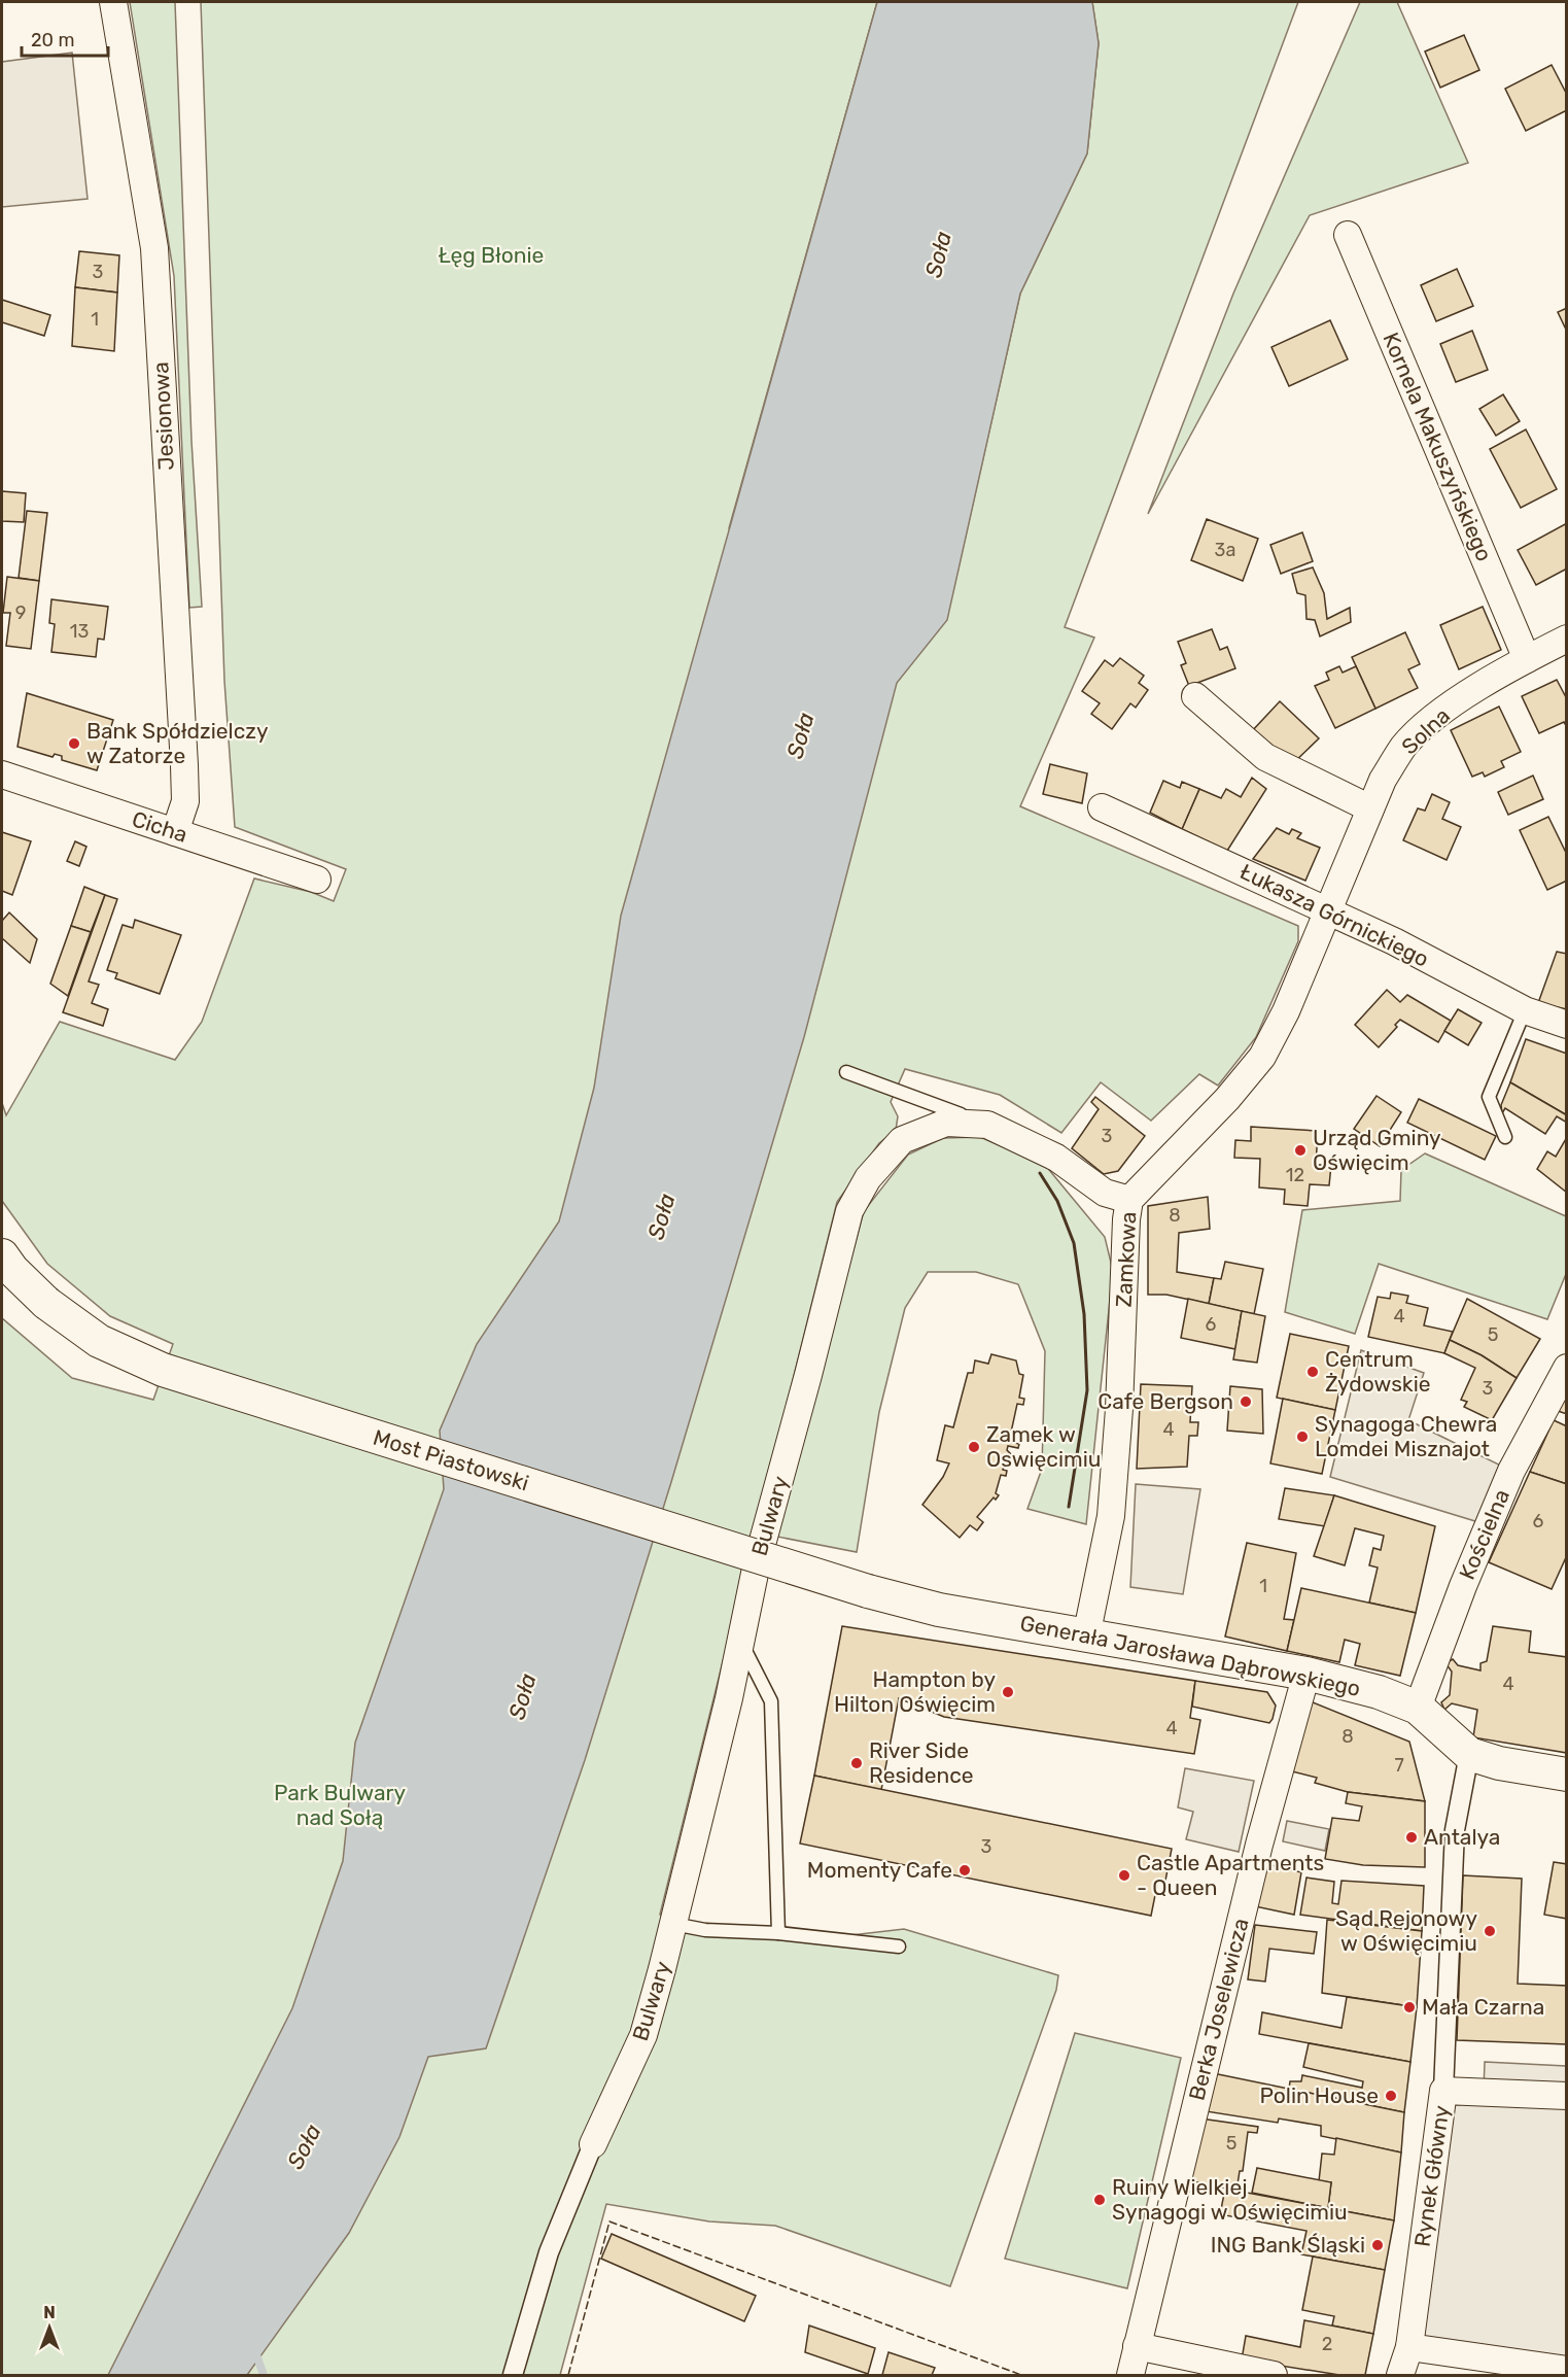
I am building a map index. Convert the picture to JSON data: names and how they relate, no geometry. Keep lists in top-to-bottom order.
{
  "streets": {
    "street": [
      "Jesionowa",
      "Kornela Makuszyńskiego",
      "Solna",
      "Cicha",
      "Łukasza Górnickiego",
      "Zamkowa",
      "Most Piastowski",
      "Bulwary",
      "Kościelna",
      "Generała Jarosława Dąbrowskiego",
      "Berka Joselewicza",
      "Rynek Główny"
    ]
  },
  "crossings": [
    ["Jesionowa", "Cicha"],
    ["Kornela Makuszyńskiego", "Solna"],
    ["Solna", "Łukasza Górnickiego"],
    ["Solna", "Zamkowa"],
    ["Łukasza Górnickiego", "Zamkowa"],
    ["Zamkowa", "Bulwary"],
    ["Zamkowa", "Generała Jarosława Dąbrowskiego"],
    ["Most Piastowski", "Generała Jarosława Dąbrowskiego"],
    ["Kościelna", "Generała Jarosława Dąbrowskiego"],
    ["Generała Jarosława Dąbrowskiego", "Berka Joselewicza"]
  ],
  "water": ["Soła"],
  "parks": ["Łęg Błonie", "Park Bulwary nad Sołą"],
  "places": [
    "Bank Spółdzielczy w Zatorze",
    "Urząd Gminy Oświęcim",
    "Centrum Żydowskie",
    "Cafe Bergson",
    "Synagoga Chewra Lomdei Misznajot",
    "Zamek w Oswięcimiu",
    "Hampton by Hilton Oświęcim",
    "River Side Residence",
    "Antalya",
    "Momenty Cafe",
    "Castle Apartments - Queen",
    "Sąd Rejonowy w Oświęcimiu",
    "Mała Czarna",
    "Polin House",
    "Ruiny Wielkiej Synagogi w Oświęcimiu",
    "ING Bank Śląski"
  ],
  "house_numbers": [
    "3",
    "1",
    "3a",
    "9",
    "13",
    "3",
    "12",
    "8",
    "4",
    "6",
    "5",
    "3",
    "4",
    "6",
    "1",
    "4",
    "4",
    "8",
    "7",
    "3",
    "5",
    "2"
  ],
  "scale_bar": "20 m",
  "north": "top"
}
